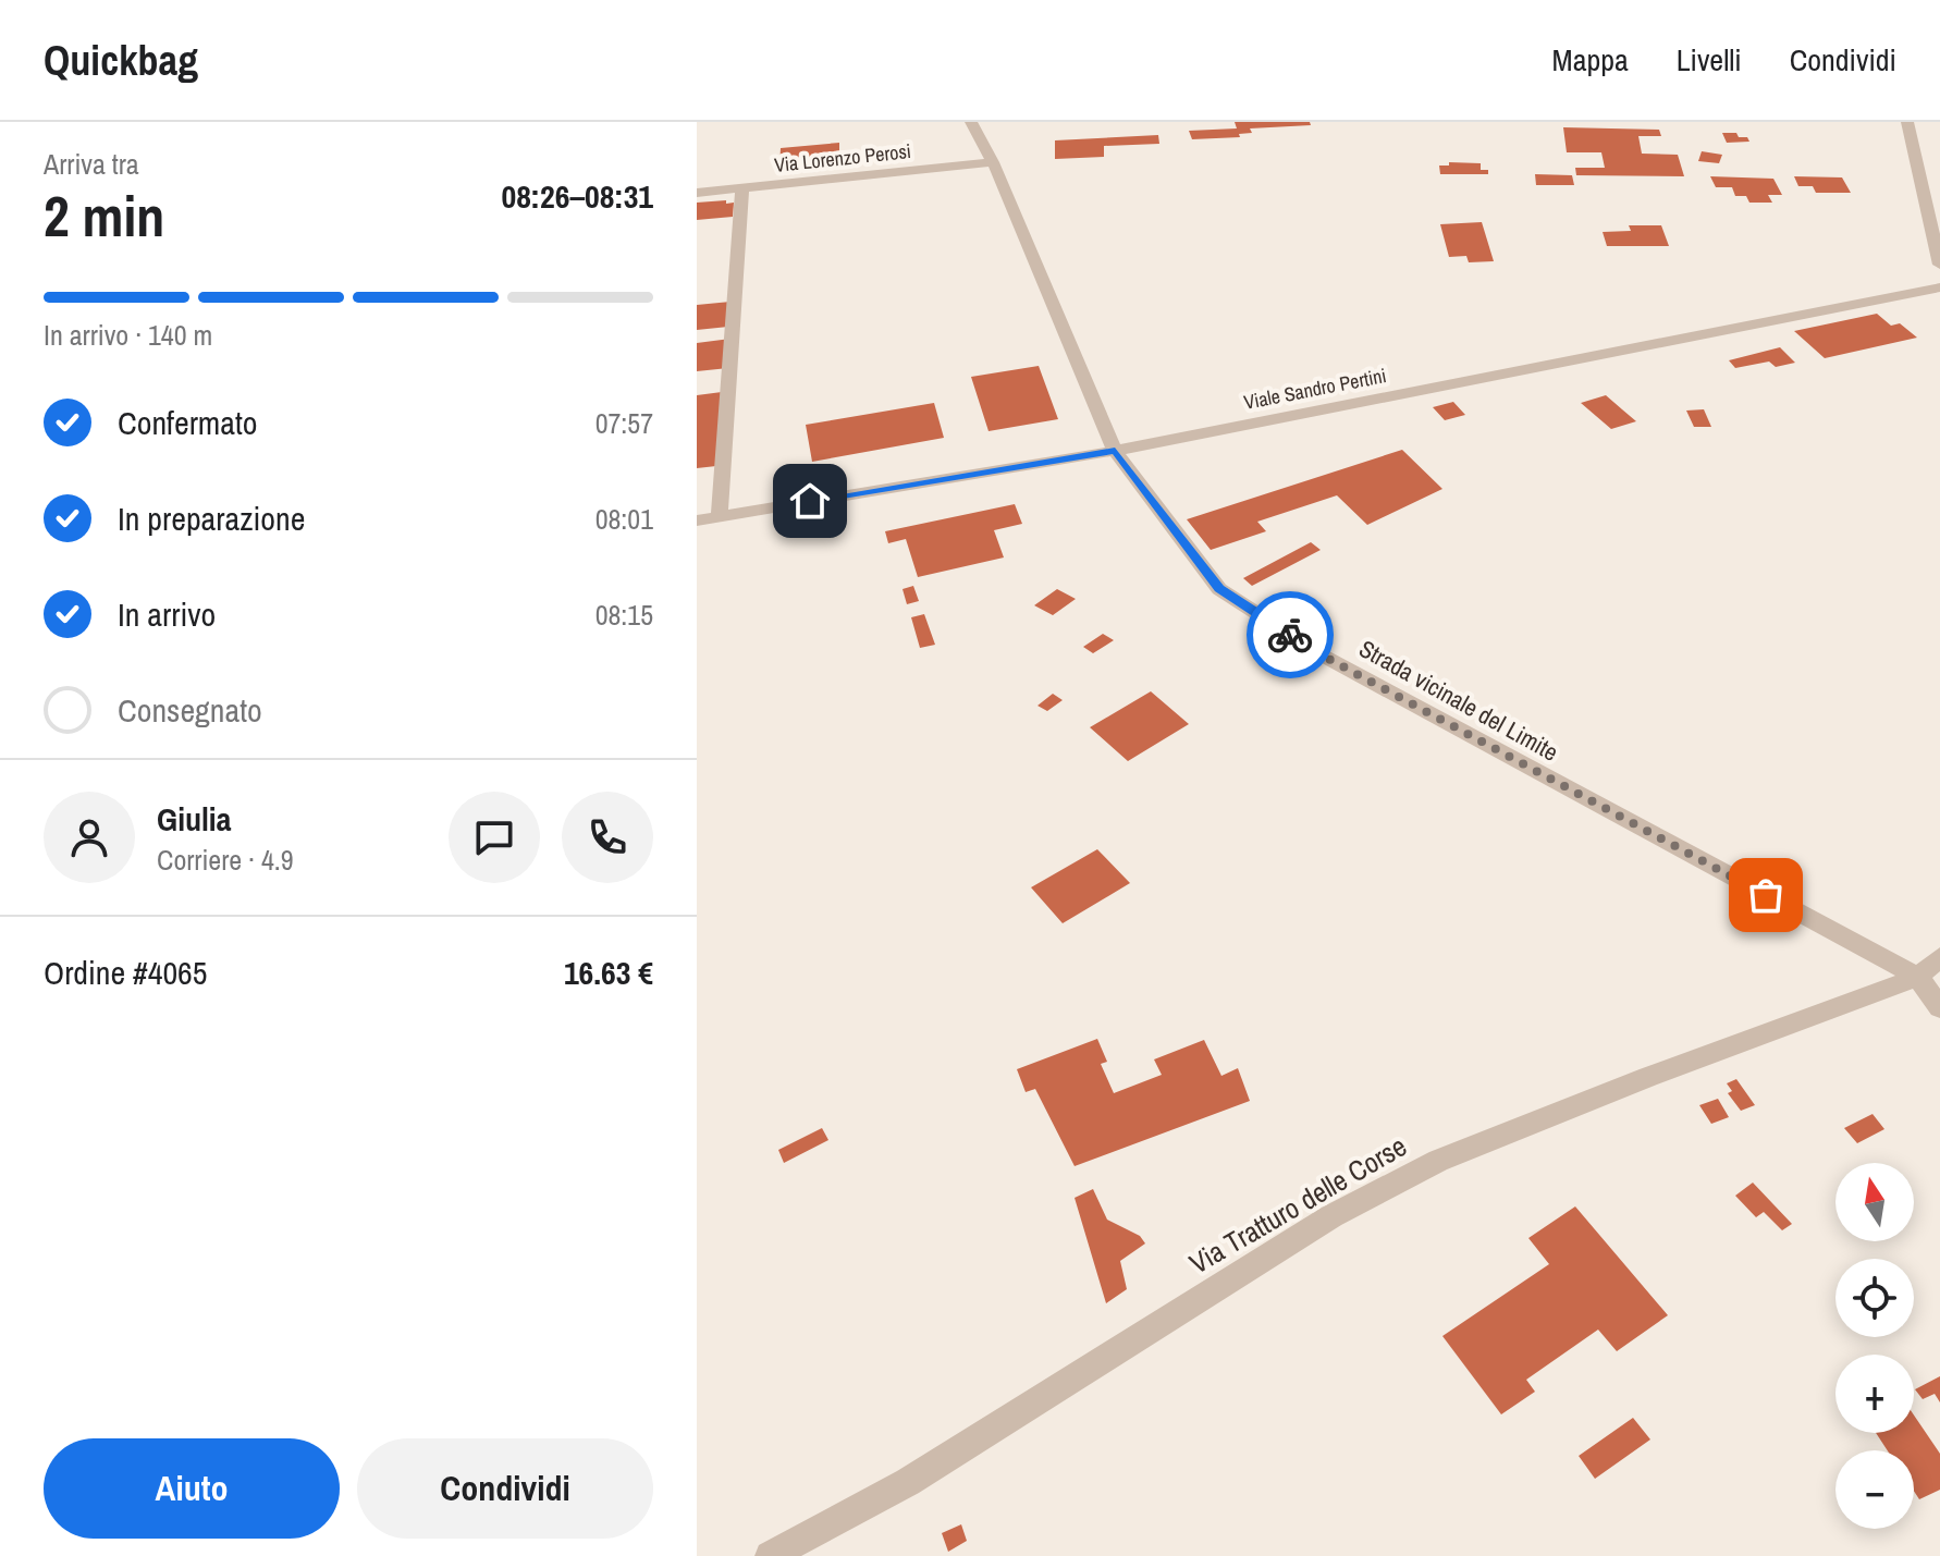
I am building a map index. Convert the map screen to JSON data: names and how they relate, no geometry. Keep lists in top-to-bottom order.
{
  "streets": {
    "street": [
      "Via Lorenzo Perosi",
      "Viale Sandro Pertini",
      "Strada vicinale del Limite",
      "Via Tratturo delle Corse"
    ]
  },
  "crossings": [
    ["Via Lorenzo Perosi", "Strada vicinale del Limite"],
    ["Viale Sandro Pertini", "Strada vicinale del Limite"],
    ["Strada vicinale del Limite", "Via Tratturo delle Corse"]
  ],
  "north": "top",
  "page": {
    "header": "Quickbag",
    "nav": ["Mappa", "Livelli", "Condividi"],
    "heading": ["2 min", "Arriva tra", "08:26–08:31"],
    "panel": [
      "Giulia",
      "Corriere · 4.9",
      "Ordine #4065",
      "16.63 €"
    ],
    "bar": "In arrivo · 140 m",
    "list": [
      ["Confermato", "07:57"],
      ["In preparazione", "08:01"],
      ["In arrivo", "08:15"],
      "Consegnato"
    ],
    "map_buttons": ["+", "−"],
    "buttons": ["Aiuto", "Condividi"]
  }
}
